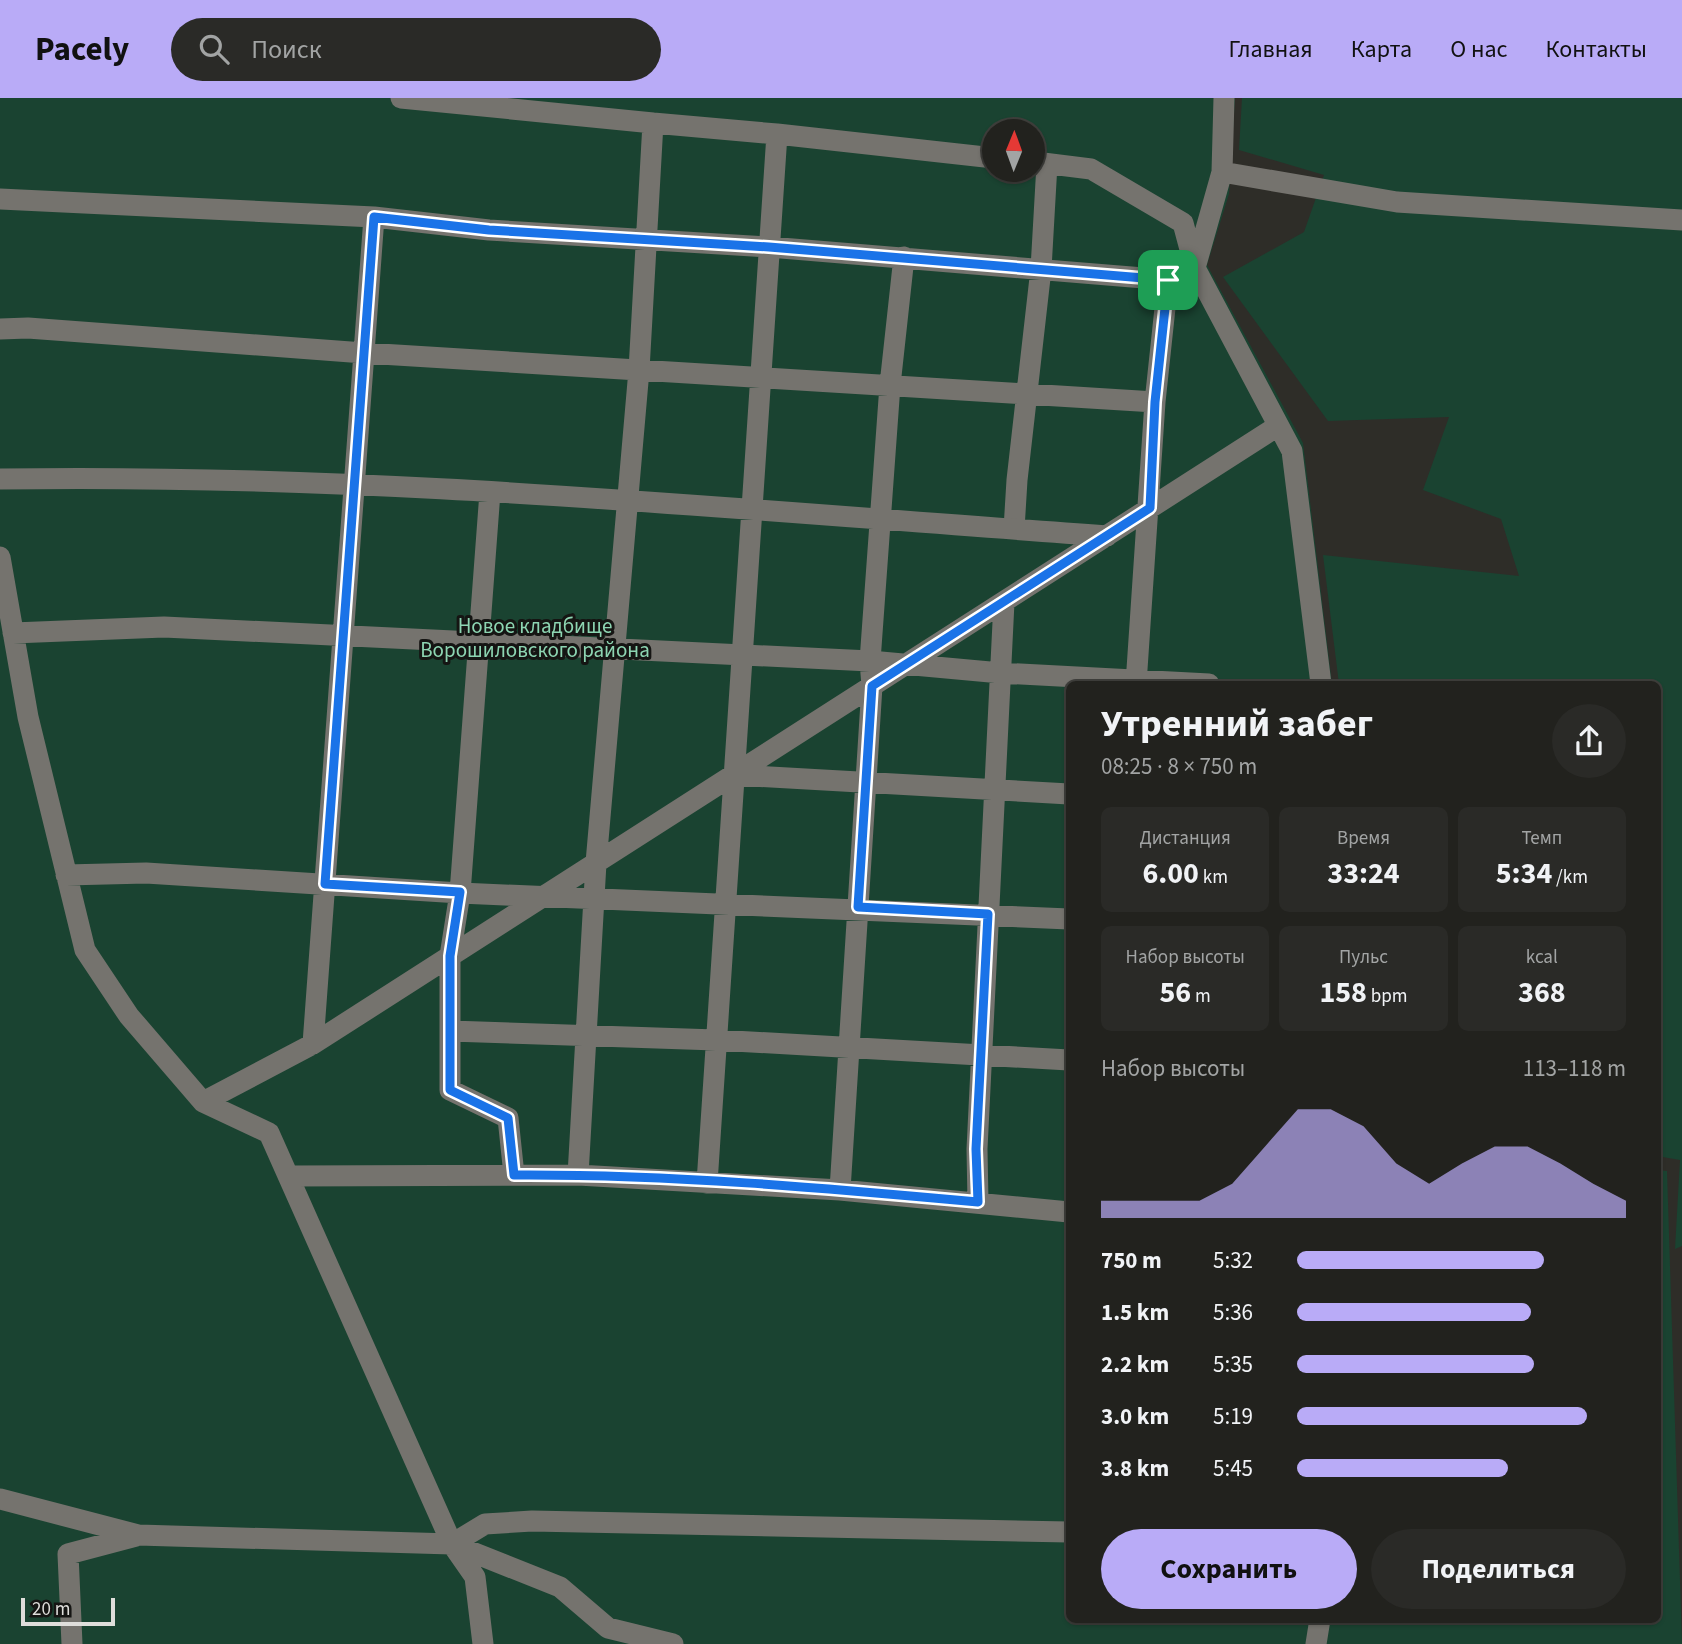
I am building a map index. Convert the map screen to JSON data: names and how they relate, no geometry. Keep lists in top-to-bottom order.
{
  "parks": ["Новое кладбище Ворошиловского района"],
  "scale_bar": "20 m",
  "north": "top",
  "page": {
    "header": "Pacely",
    "search": "Поиск",
    "nav": [
      "Главная",
      "Карта",
      "О нас",
      "Контакты"
    ],
    "heading": ["Утренний забег", "08:25 · 8 × 750 m"],
    "stats": [
      ["Дистанция", "6.00 km"],
      ["Время", "33:24"],
      ["Темп", "5:34 /km"],
      ["Набор высоты", "56 m"],
      ["Пульс", "158 bpm"],
      ["kcal", "368"]
    ],
    "chart": ["Набор высоты", "113–118 m"],
    "list": [
      {
        "name": "750 m",
        "note": "5:32"
      },
      {
        "name": "1.5 km",
        "note": "5:36"
      },
      {
        "name": "2.2 km",
        "note": "5:35"
      },
      {
        "name": "3.0 km",
        "note": "5:19"
      },
      {
        "name": "3.8 km",
        "note": "5:45"
      }
    ],
    "buttons": ["Сохранить", "Поделиться"],
    "scale": "20 m"
  }
}
